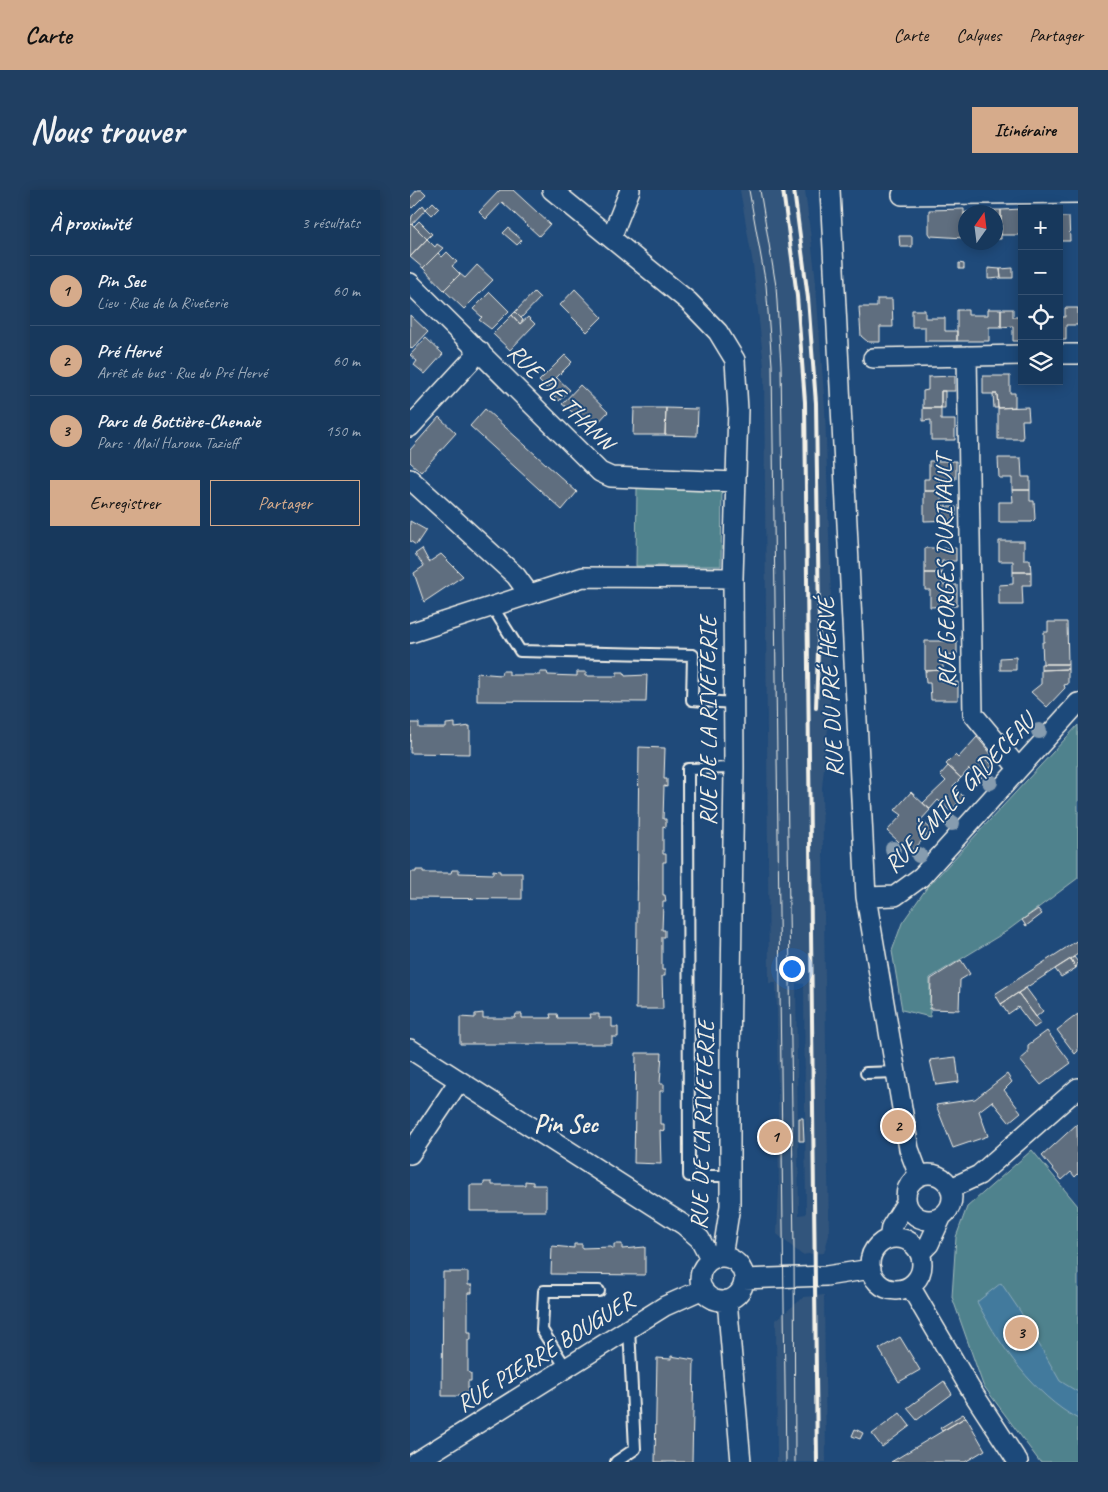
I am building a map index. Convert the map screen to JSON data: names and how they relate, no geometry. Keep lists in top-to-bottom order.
{
  "streets": {
    "street": [
      "RUE DE THANN",
      "RUE GEORGES DURIVAULT",
      "RUE DU PRÉ HERVÉ",
      "RUE DE LA RIVETERIE",
      "RUE ÉMILE GADECEAU",
      "RUE PIERRE BOUGUER"
    ]
  },
  "crossings": [
    ["RUE DE THANN", "RUE DE LA RIVETERIE"],
    ["RUE GEORGES DURIVAULT", "RUE ÉMILE GADECEAU"],
    ["RUE DU PRÉ HERVÉ", "RUE ÉMILE GADECEAU"],
    ["RUE DE LA RIVETERIE", "RUE PIERRE BOUGUER"]
  ],
  "districts": ["Pin Sec"],
  "north": "top",
  "page": {
    "header": "Carte",
    "nav": ["Carte", "Calques", "Partager"],
    "buttons": [
      "Itinéraire",
      ["Enregistrer", "Partager"]
    ],
    "title": "Nous trouver",
    "heading": ["À proximité", "3 résultats"],
    "map_buttons": ["+", "−"],
    "list": [
      {
        "mark": "1",
        "name": "Pin Sec",
        "note": "Lieu · Rue de la Riveterie",
        "value": "60 m"
      },
      {
        "mark": "2",
        "name": "Pré Hervé",
        "note": "Arrêt de bus · Rue du Pré Hervé",
        "value": "60 m"
      },
      {
        "mark": "3",
        "name": "Parc de Bottière-Chenaie",
        "note": "Parc · Mail Haroun Tazieff",
        "value": "150 m"
      }
    ],
    "pins": ["2", "1", "3"]
  }
}
